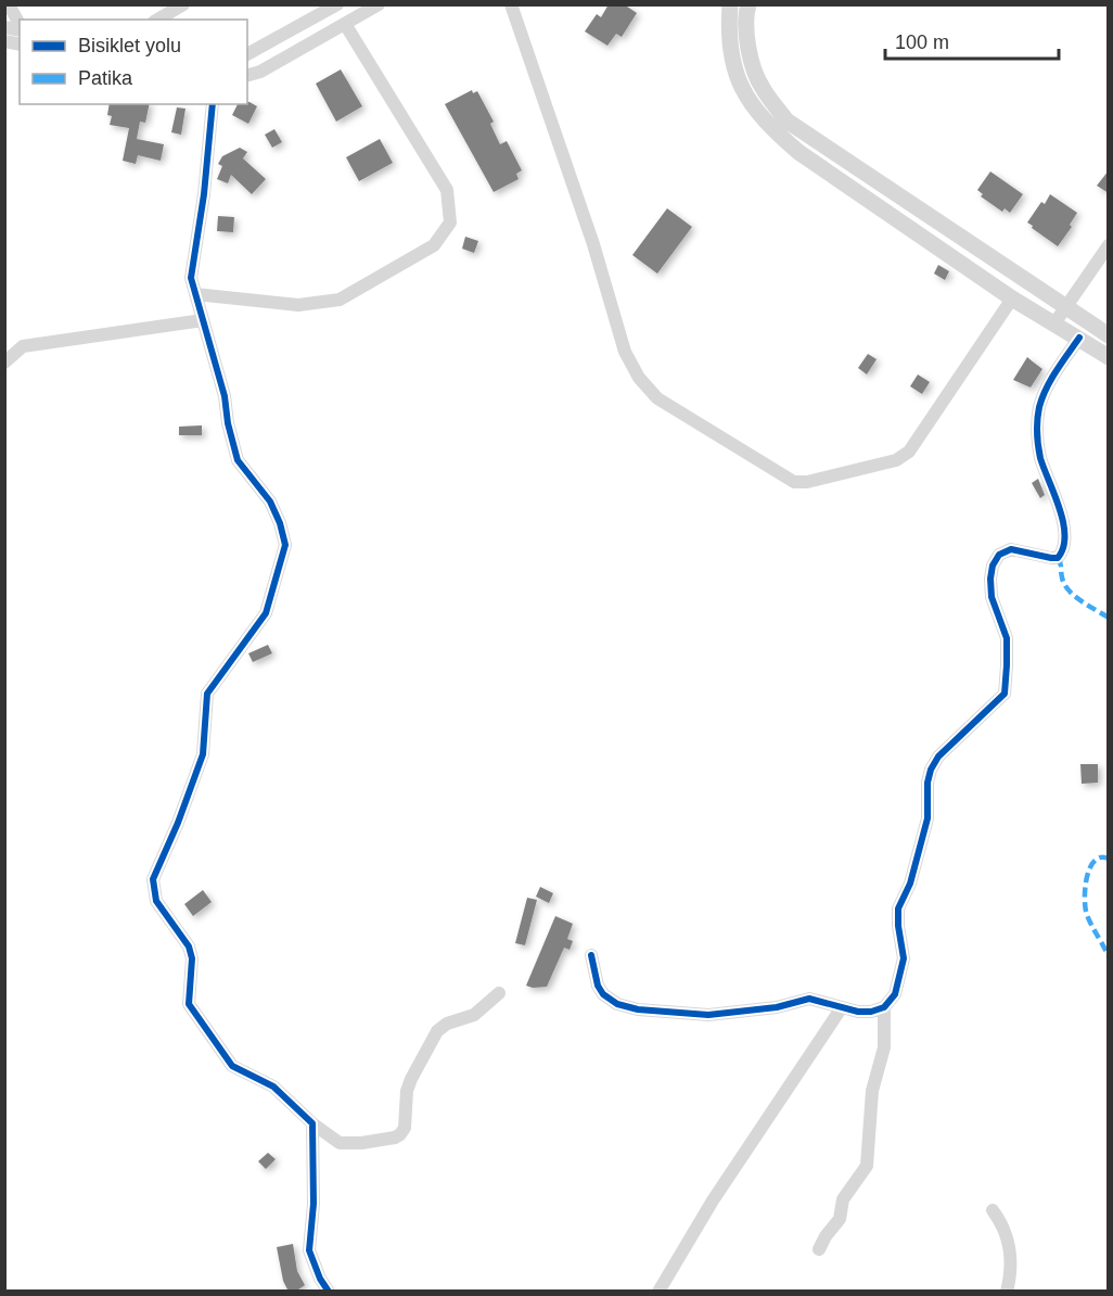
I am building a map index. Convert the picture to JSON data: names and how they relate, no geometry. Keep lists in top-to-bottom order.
{
  "legend": ["Bisiklet yolu", "Patika"],
  "scale_bar": "100 m"
}
